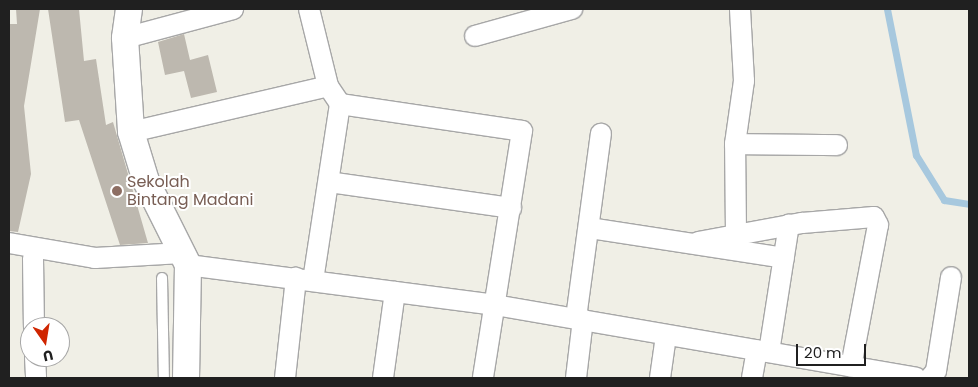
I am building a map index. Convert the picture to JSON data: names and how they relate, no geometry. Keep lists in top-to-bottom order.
{
  "places": ["Sekolah Bintang Madani"],
  "scale_bar": "20 m",
  "north": "bottom"
}
